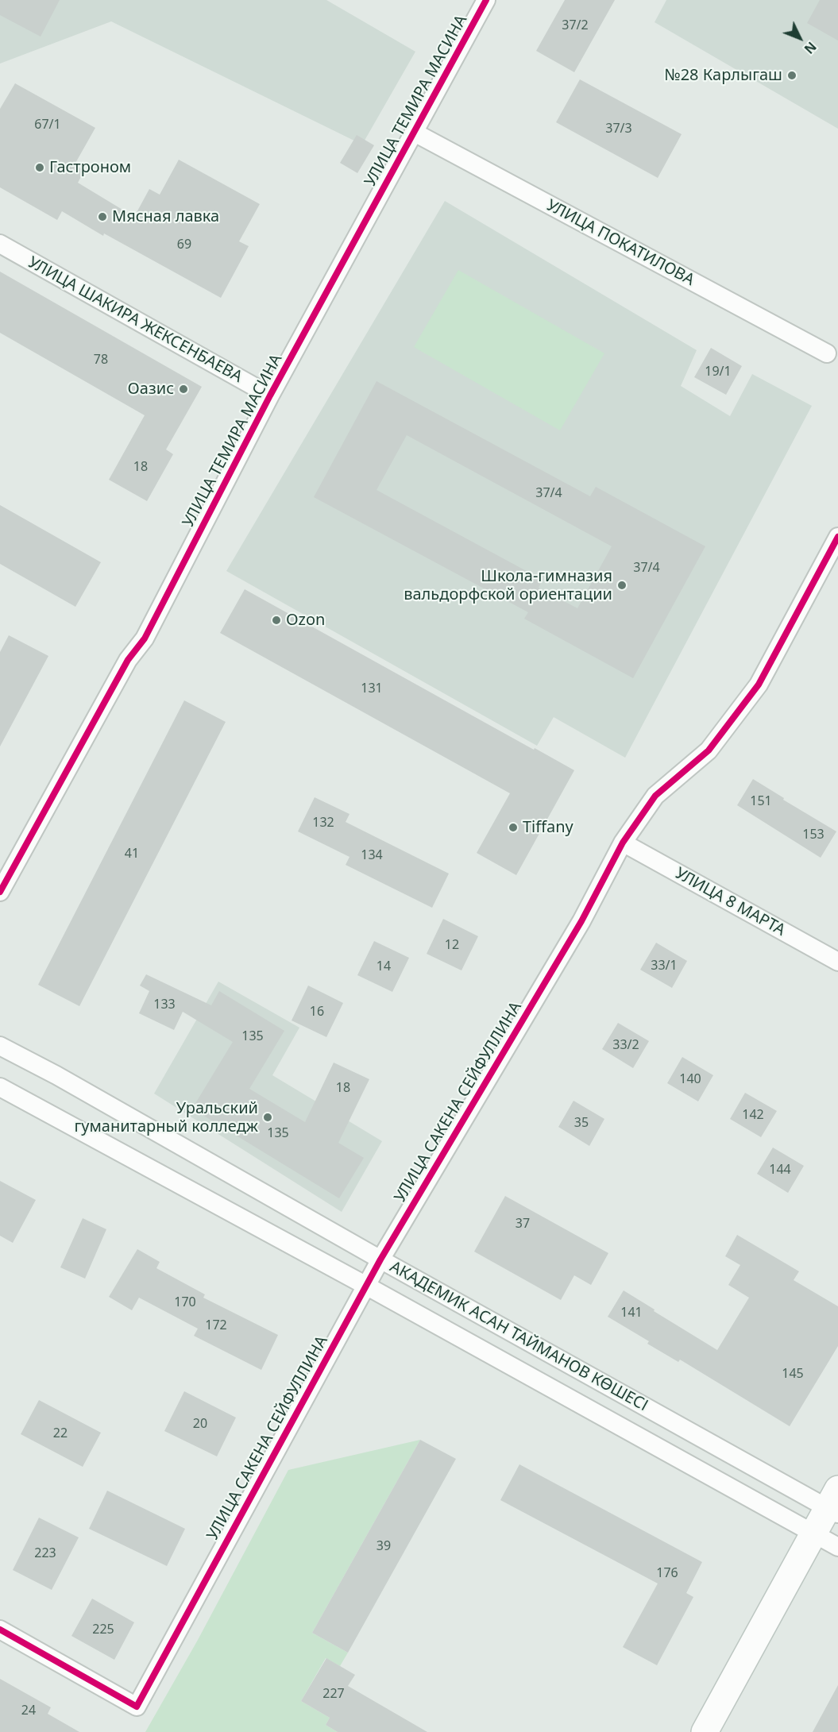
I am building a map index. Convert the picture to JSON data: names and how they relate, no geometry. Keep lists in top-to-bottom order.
{
  "streets": {
    "street": [
      "УЛИЦА ТЕМИРА МАСИНА",
      "УЛИЦА ПОКАТИЛОВА",
      "УЛИЦА ШАКИРА ЖЕКСЕНБАЕВА",
      "УЛИЦА 8 МАРТА",
      "УЛИЦА САКЕНА СЕЙФУЛЛИНА",
      "АКАДЕМИК АСАН ТАЙМАНОВ КӨШЕСІ"
    ]
  },
  "crossings": [
    ["УЛИЦА ТЕМИРА МАСИНА", "УЛИЦА ПОКАТИЛОВА"],
    ["УЛИЦА ТЕМИРА МАСИНА", "УЛИЦА ШАКИРА ЖЕКСЕНБАЕВА"],
    ["УЛИЦА 8 МАРТА", "УЛИЦА САКЕНА СЕЙФУЛЛИНА"],
    ["УЛИЦА САКЕНА СЕЙФУЛЛИНА", "АКАДЕМИК АСАН ТАЙМАНОВ КӨШЕСІ"]
  ],
  "places": [
    "№28 Карлыгаш",
    "Гастроном",
    "Мясная лавка",
    "Оазис",
    "Школа-гимназия вальдорфской ориентации",
    "Ozon",
    "Tiffany",
    "Уральский гуманитарный колледж"
  ],
  "house_numbers": [
    "37/2",
    "67/1",
    "37/3",
    "69",
    "78",
    "19/1",
    "18",
    "37/4",
    "37/4",
    "131",
    "151",
    "132",
    "153",
    "41",
    "134",
    "12",
    "33/1",
    "14",
    "133",
    "16",
    "135",
    "33/2",
    "140",
    "18",
    "142",
    "35",
    "135",
    "144",
    "37",
    "170",
    "141",
    "172",
    "145",
    "20",
    "22",
    "39",
    "223",
    "176",
    "225",
    "227",
    "24"
  ],
  "north": "bottom right"
}
